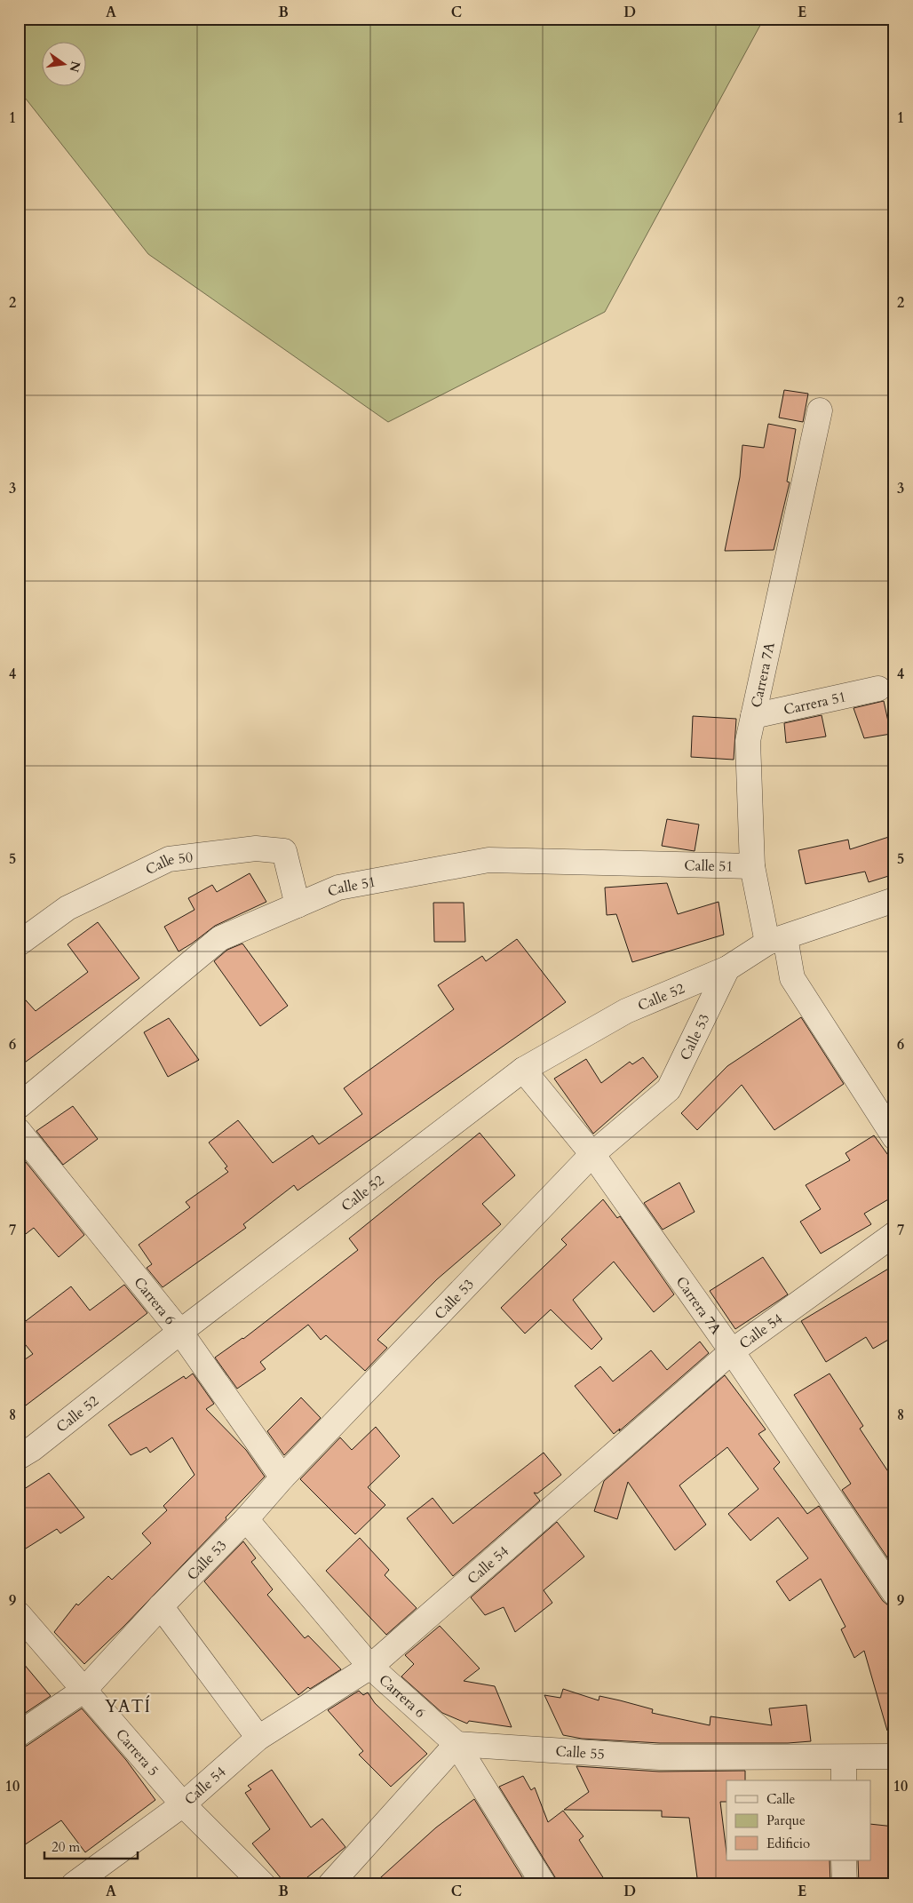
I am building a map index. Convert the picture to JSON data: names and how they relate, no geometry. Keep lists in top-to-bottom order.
{
  "streets": {
    "street": [
      "Carrera 7A",
      "Carrera 51",
      "Calle 50",
      "Calle 51",
      "Calle 52",
      "Calle 53",
      "Carrera 6",
      "Calle 54",
      "Carrera 5",
      "Calle 55"
    ]
  },
  "crossings": [
    ["Carrera 7A", "Carrera 51"],
    ["Carrera 7A", "Calle 51"],
    ["Carrera 7A", "Calle 52"],
    ["Carrera 7A", "Calle 53"],
    ["Carrera 7A", "Calle 54"],
    ["Calle 50", "Calle 51"],
    ["Calle 52", "Calle 53"],
    ["Calle 52", "Carrera 6"],
    ["Calle 53", "Carrera 6"],
    ["Calle 53", "Carrera 5"],
    ["Carrera 6", "Calle 54"],
    ["Carrera 6", "Calle 55"],
    ["Calle 54", "Carrera 5"]
  ],
  "districts": ["YATÍ"],
  "legend": ["Calle", "Parque", "Edificio"],
  "scale_bar": "20 m",
  "north": "right",
  "grid": {
    "columns": [
      "A",
      "B",
      "C",
      "D",
      "E"
    ],
    "rows": [
      "1",
      "2",
      "3",
      "4",
      "5",
      "6",
      "7",
      "8",
      "9",
      "10"
    ]
  }
}
